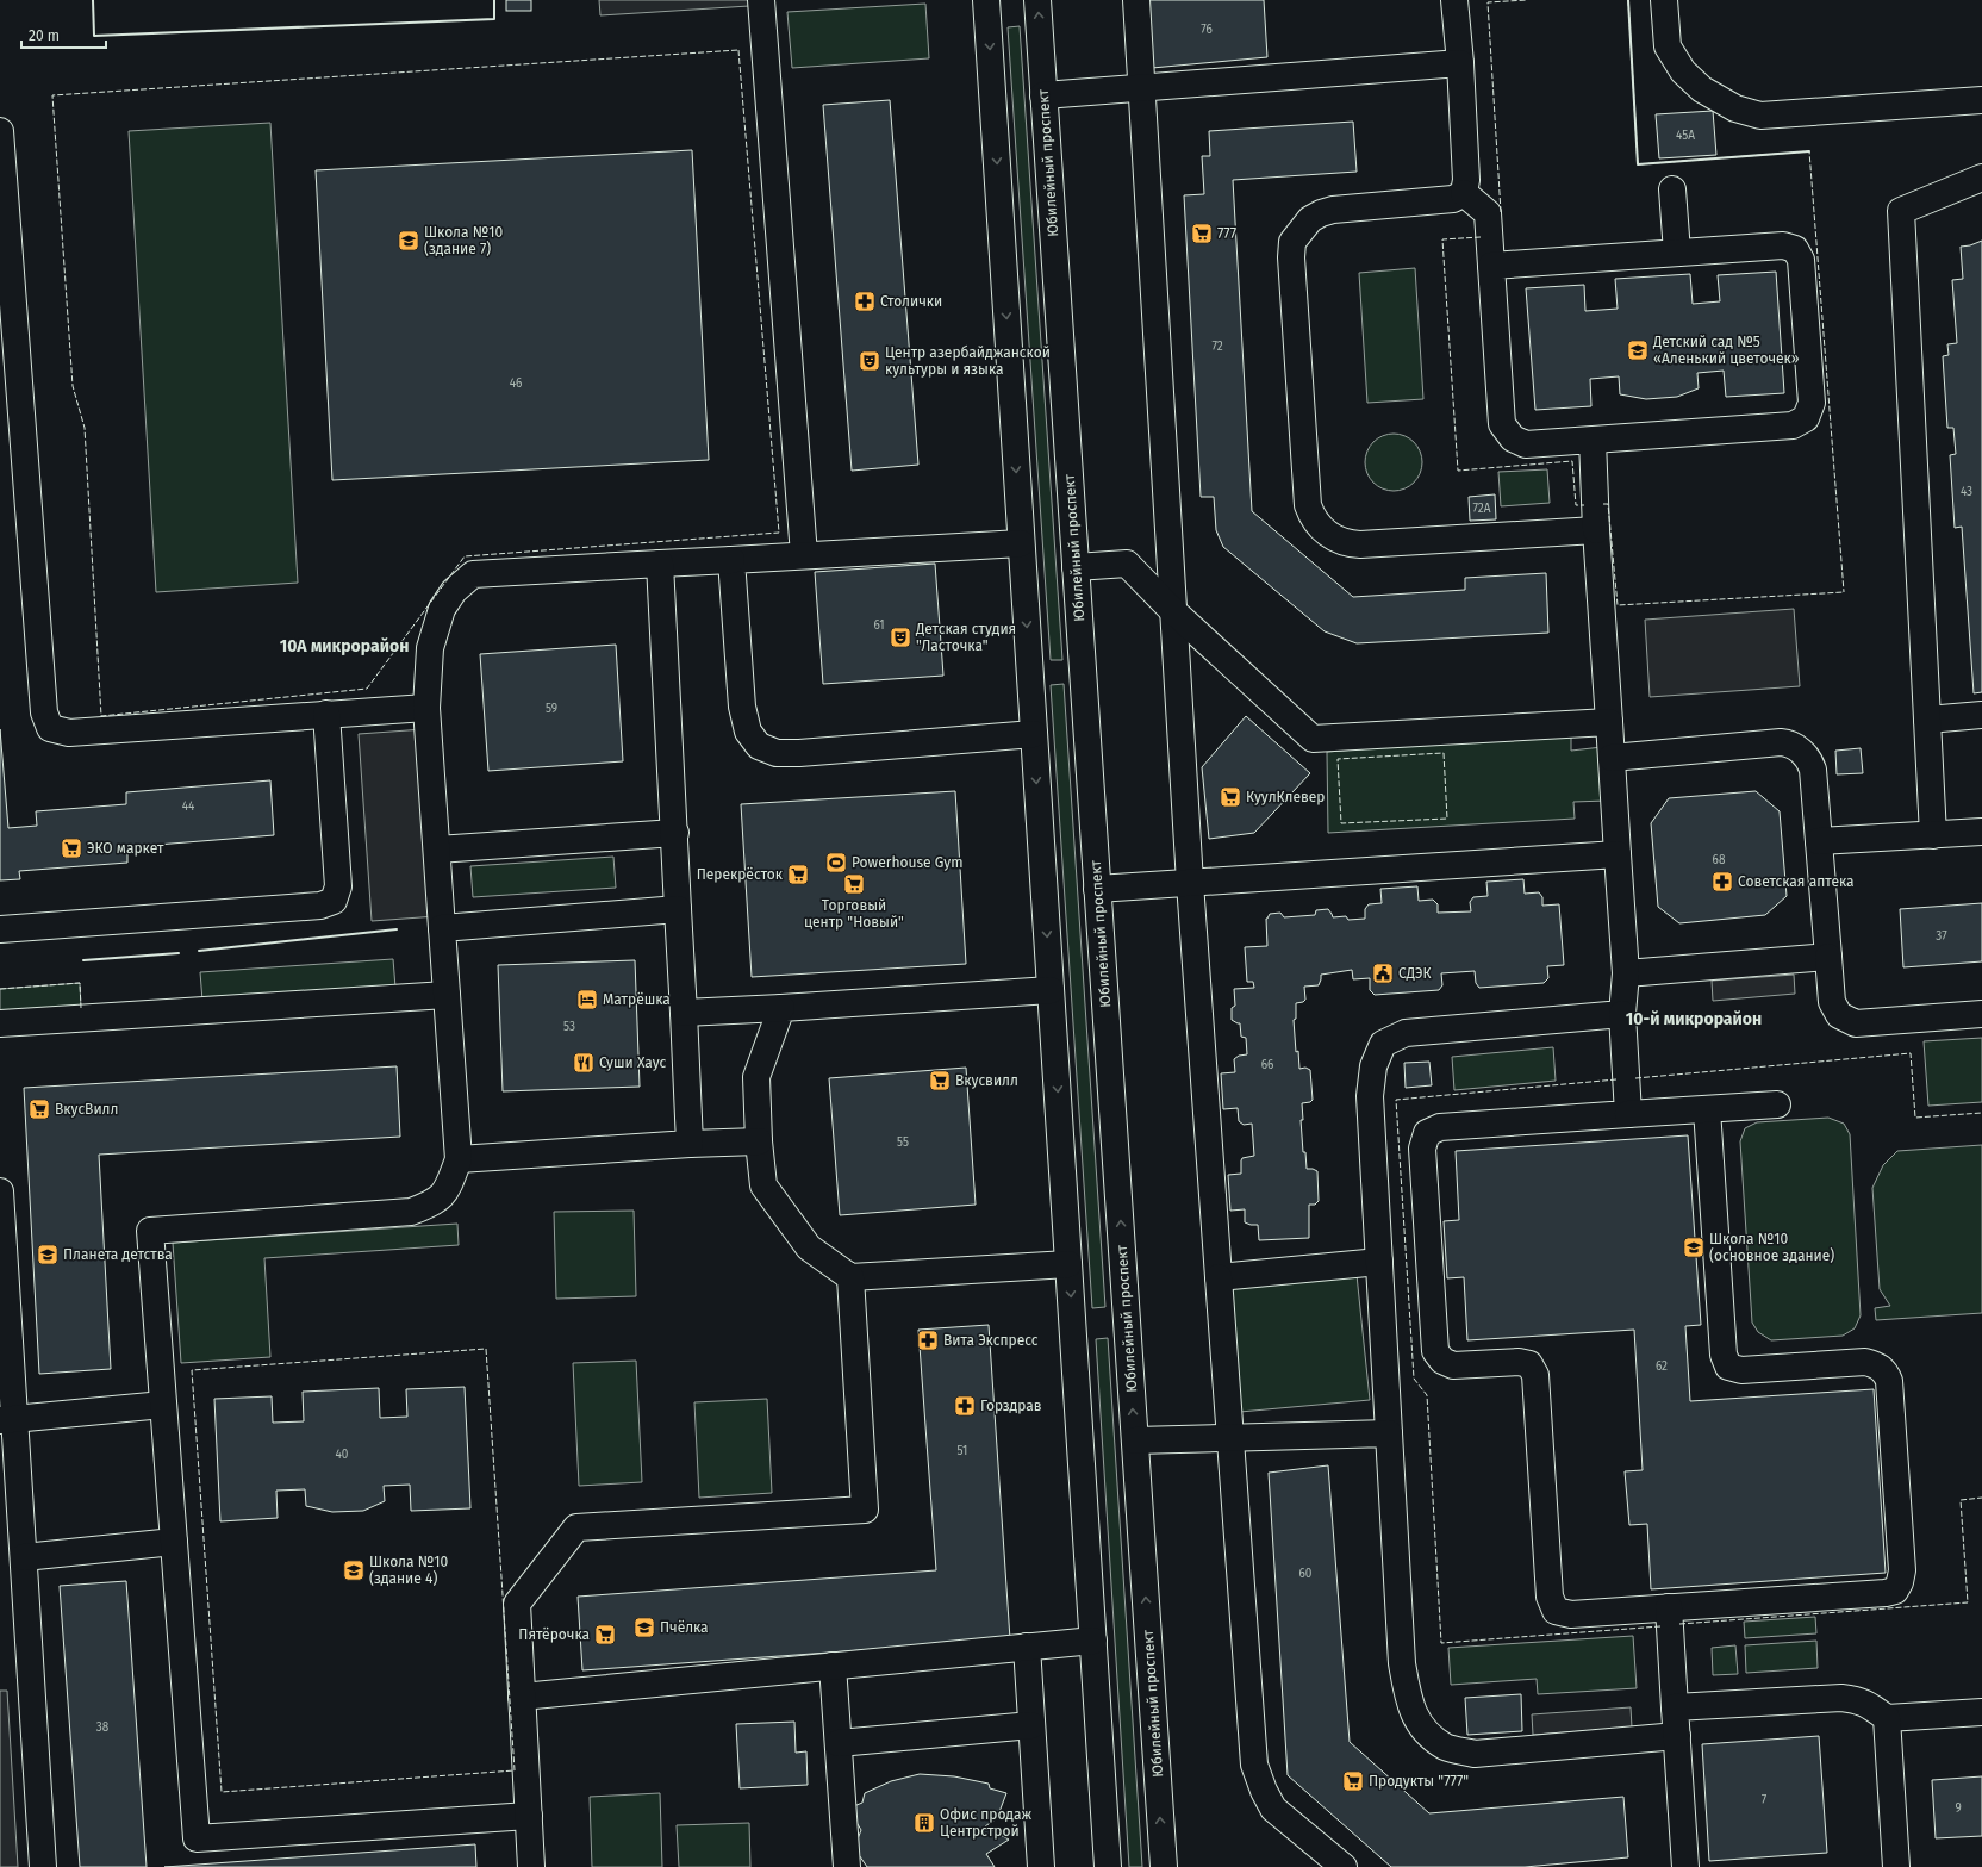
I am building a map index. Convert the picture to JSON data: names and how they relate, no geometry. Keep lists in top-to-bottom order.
{
  "streets": {
    "street": ["Юбилейный проспект"]
  },
  "districts": ["10А микрорайон", "10-й микрорайон"],
  "places": {
    "supermarket": [
      "777",
      "КуулКлевер",
      "ЭКО маркет",
      "Перекрёсток",
      "Торговый центр \"Новый\"",
      "Вкусвилл",
      "ВкусВилл",
      "Пятёрочка",
      "Продукты \"777\""
    ],
    "school or university": [
      "Школа №10 (здание 7)",
      "Детский сад №5 «Аленький цветочек»",
      "Школа №10 (основное здание)",
      "Планета детства",
      "Школа №10 (здание 4)",
      "Пчёлка"
    ],
    "pharmacy": [
      "Столички",
      "Советская аптека",
      "Вита Экспресс",
      "Горздрав"
    ],
    "theatre": ["Центр азербайджанской культуры и языка", "Детская студия \"Ласточка\""],
    "sports": ["Powerhouse Gym"],
    "public building": ["СДЭК"],
    "hotel": ["Матрёшка"],
    "restaurant": ["Суши Хаус"],
    "building": ["Офис продаж Центрстрой"]
  },
  "house_numbers": [
    "76",
    "45А",
    "72",
    "46",
    "43",
    "72А",
    "61",
    "59",
    "44",
    "68",
    "37",
    "53",
    "66",
    "55",
    "62",
    "51",
    "40",
    "60",
    "38",
    "7",
    "9"
  ],
  "scale_bar": "20 m"
}
